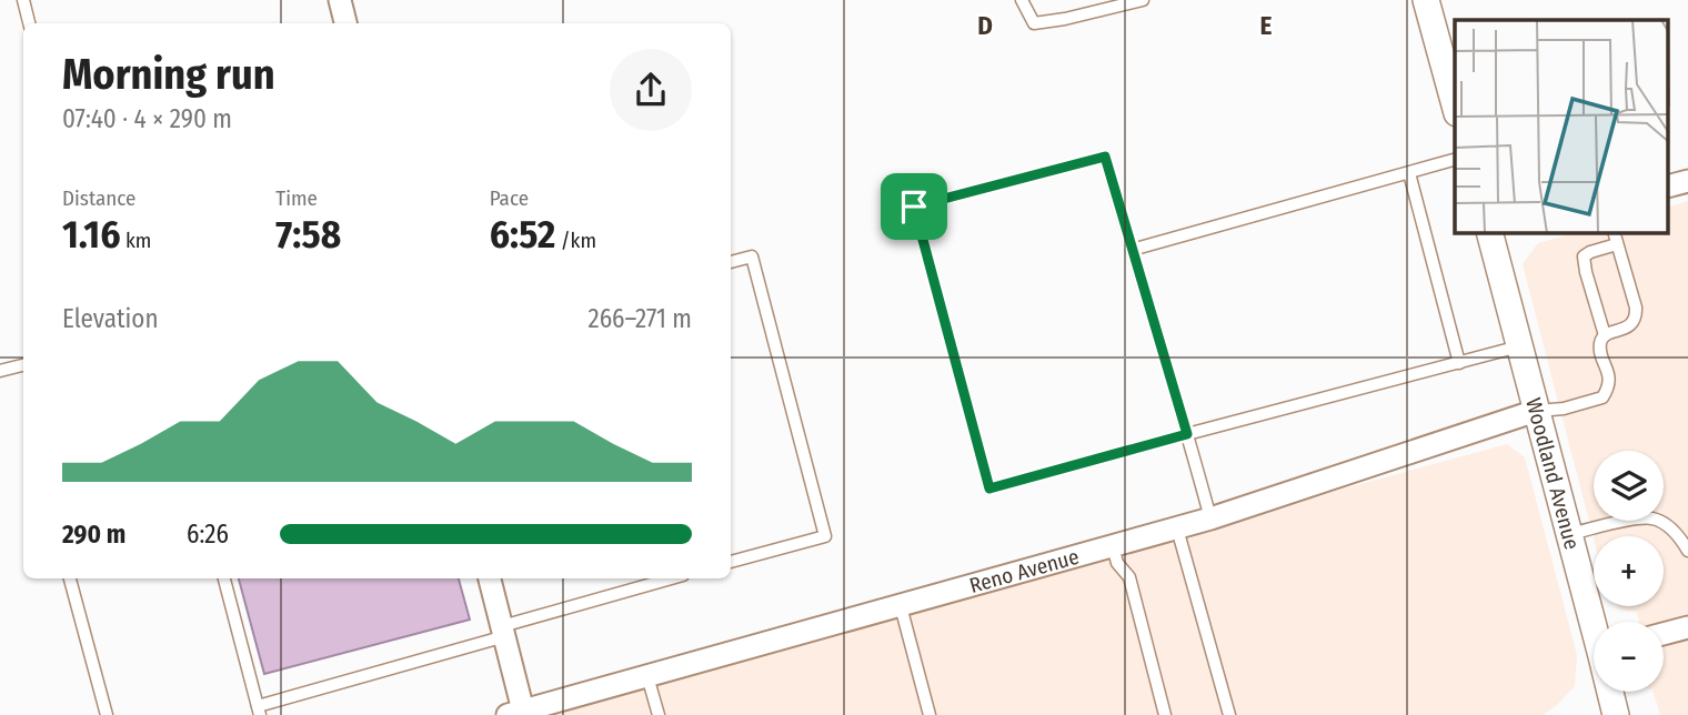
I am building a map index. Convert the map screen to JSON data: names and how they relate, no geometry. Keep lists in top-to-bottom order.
{
  "streets": {
    "street": ["Woodland Avenue", "Reno Avenue"]
  },
  "crossings": [
    ["Woodland Avenue", "Reno Avenue"]
  ],
  "page": {
    "heading": ["Morning run", "07:40 · 4 × 290 m"],
    "stats": [
      ["Distance", "1.16 km"],
      ["Time", "7:58"],
      ["Pace", "6:52 /km"]
    ],
    "chart": ["Elevation", "266–271 m"],
    "map_buttons": ["+", "−"],
    "list": [
      {
        "name": "290 m",
        "note": "6:26"
      }
    ]
  },
  "grid": {
    "columns": ["D", "E"]
  }
}
